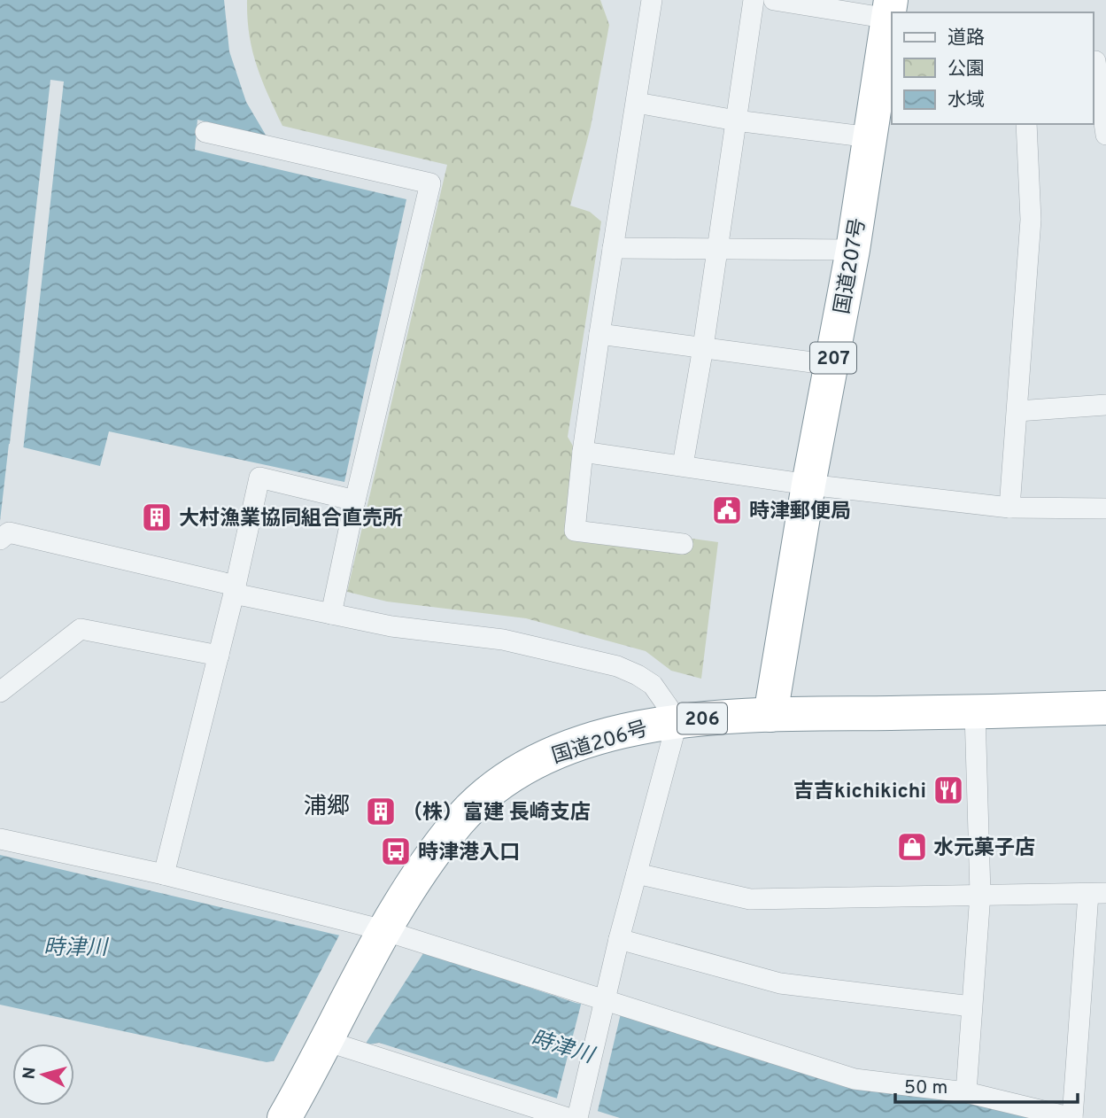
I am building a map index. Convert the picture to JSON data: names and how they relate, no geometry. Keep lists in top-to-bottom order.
{
  "streets": {
    "highway": [
      "国道207号",
      "207",
      "206",
      "国道206号"
    ]
  },
  "crossings": [
    ["国道207号", "国道206号"]
  ],
  "districts": ["浦郷"],
  "water": ["時津川"],
  "places": {
    "public building": ["時津郵便局"],
    "building": ["大村漁業協同組合直売所", "（株）富建 長崎支店"],
    "restaurant": ["吉吉kichikichi"],
    "shop": ["水元菓子店"],
    "bus stop": ["時津港入口"]
  },
  "legend": ["道路", "公園", "水域"],
  "scale_bar": "50 m",
  "north": "left"
}
